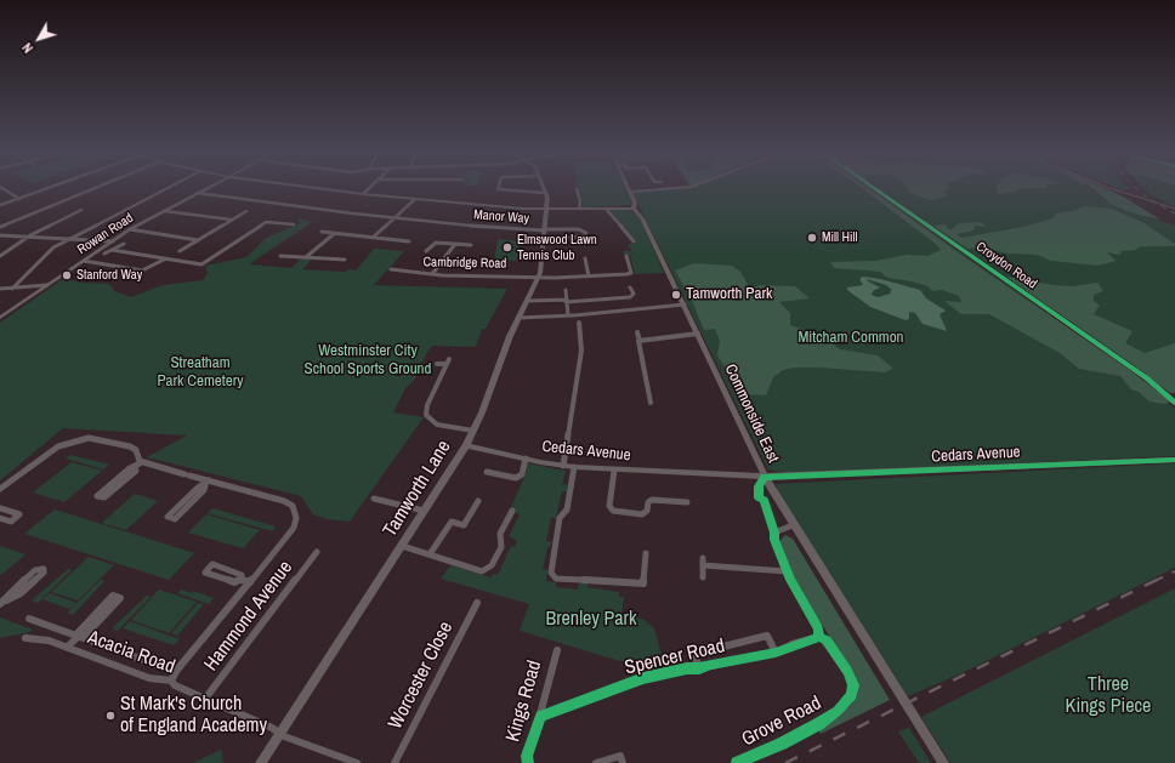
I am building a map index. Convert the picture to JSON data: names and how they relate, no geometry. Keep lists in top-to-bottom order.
{
  "streets": {
    "main road": ["Croydon Road"],
    "street": [
      "Manor Way",
      "Rowan Road",
      "Cambridge Road",
      "Commonside East",
      "Cedars Avenue",
      "Tamworth Lane",
      "Hammond Avenue",
      "Acacia Road",
      "Spencer Road",
      "Worcester Close",
      "Kings Road",
      "Grove Road"
    ]
  },
  "crossings": [
    ["Manor Way", "Rowan Road"],
    ["Manor Way", "Tamworth Lane"],
    ["Cambridge Road", "Tamworth Lane"],
    ["Commonside East", "Cedars Avenue"],
    ["Cedars Avenue", "Tamworth Lane"],
    ["Tamworth Lane", "Acacia Road"],
    ["Hammond Avenue", "Acacia Road"],
    ["Spencer Road", "Kings Road"],
    ["Spencer Road", "Grove Road"]
  ],
  "parks": [
    "Mitcham Common",
    "Westminster City School Sports Ground",
    "Streatham Park Cemetery",
    "Brenley Park",
    "Three Kings Piece"
  ],
  "places": [
    "Mill Hill",
    "Elmswood Lawn Tennis Club",
    "Stanford Way",
    "Tamworth Park",
    "St Mark's Church of England Academy"
  ],
  "north": "bottom left"
}
